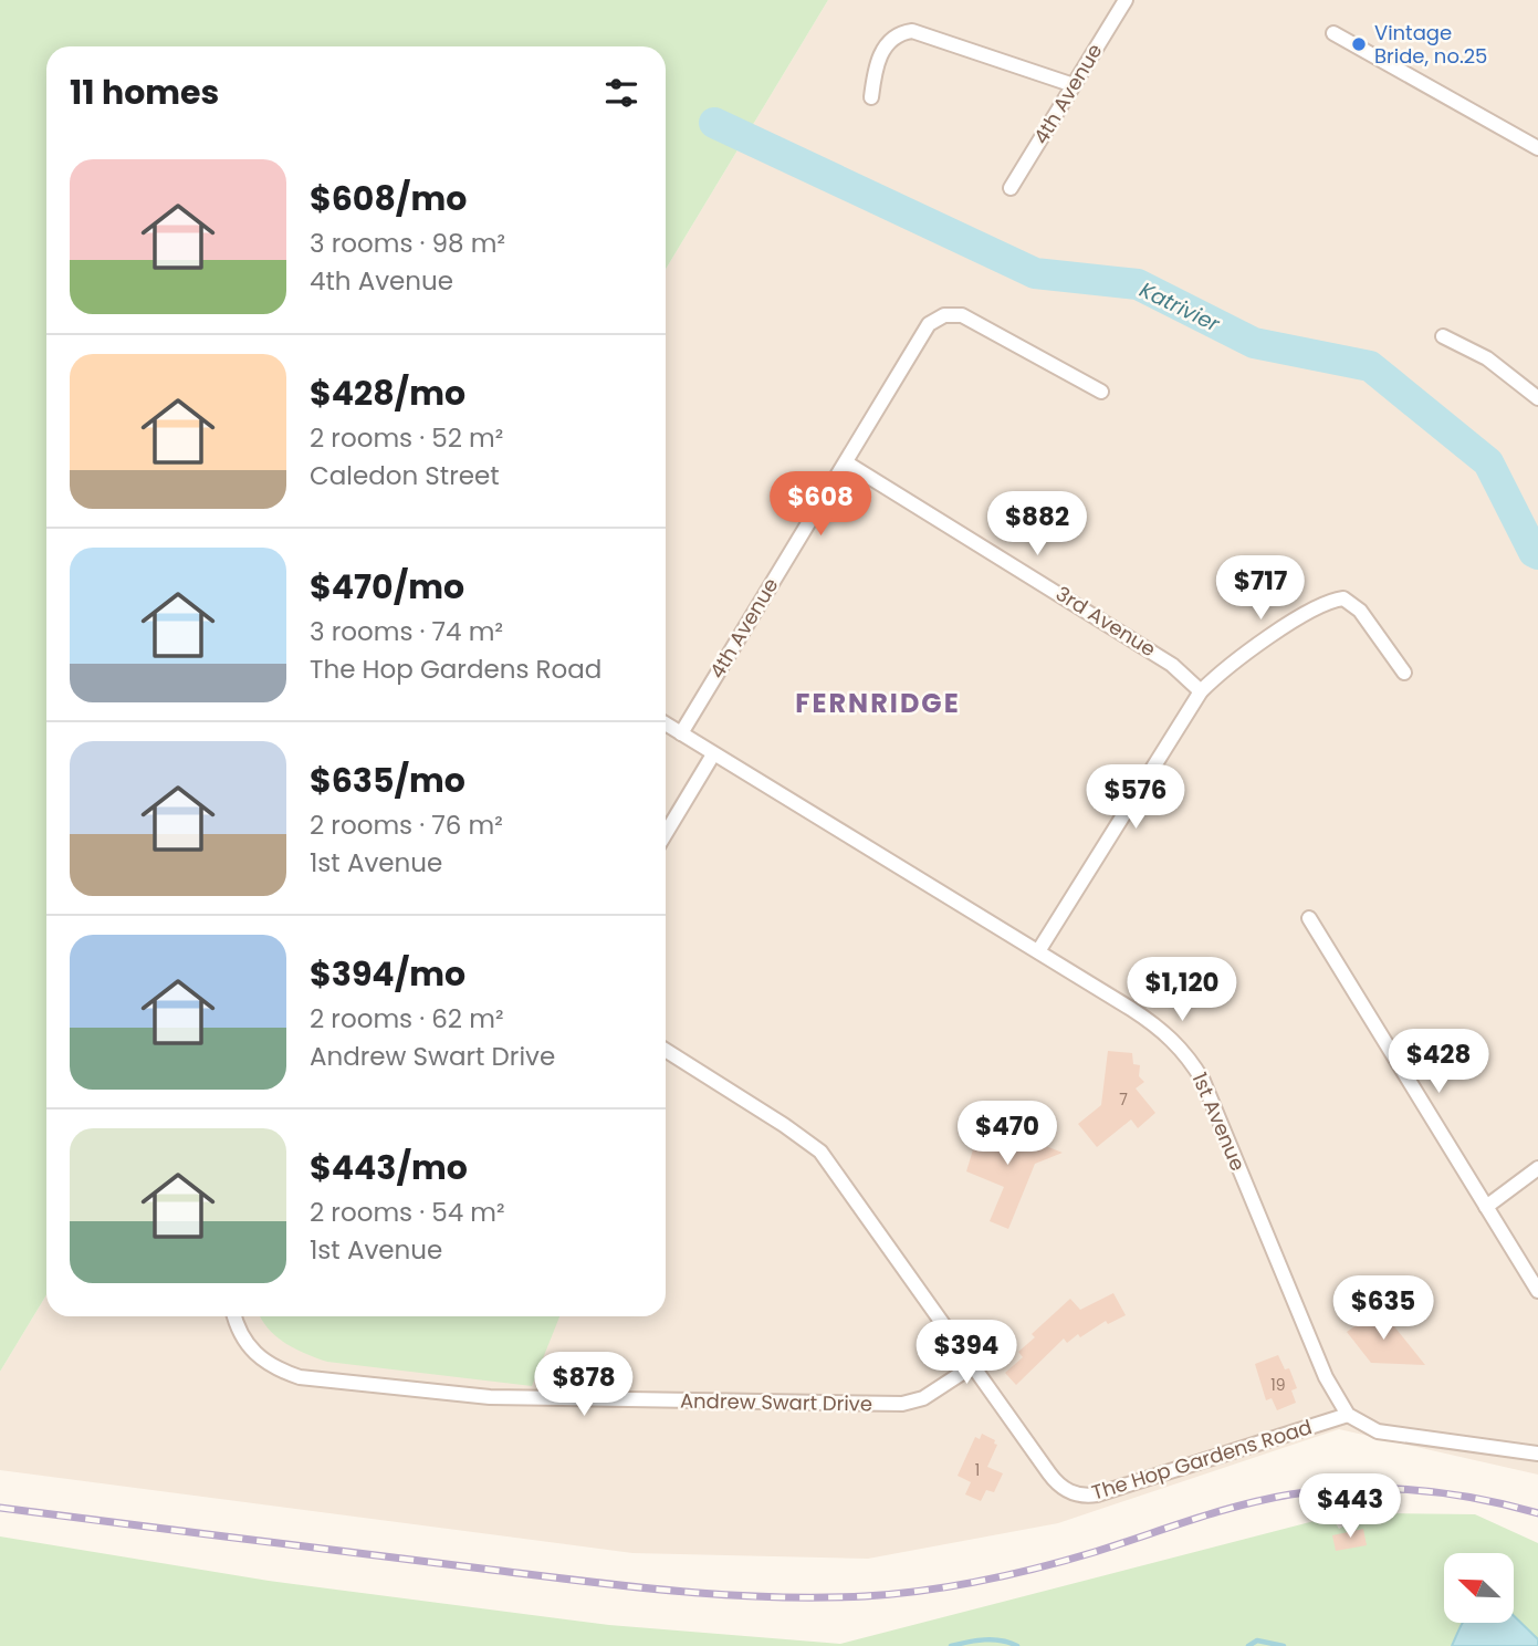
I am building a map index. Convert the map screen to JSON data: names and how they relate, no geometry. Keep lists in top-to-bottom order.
{
  "streets": {
    "street": [
      "4th Avenue",
      "3rd Avenue",
      "1st Avenue",
      "Andrew Swart Drive",
      "The Hop Gardens Road"
    ]
  },
  "crossings": [
    ["4th Avenue", "3rd Avenue"],
    ["4th Avenue", "1st Avenue"],
    ["1st Avenue", "The Hop Gardens Road"],
    ["Andrew Swart Drive", "The Hop Gardens Road"]
  ],
  "districts": ["FERNRIDGE"],
  "water": ["Katrivier"],
  "places": ["Vintage Bride, no.25"],
  "house_numbers": ["7", "19", "1"],
  "north": "top left",
  "page": {
    "heading": "11 homes",
    "list": [
      {
        "name": "$608/mo",
        "note": "3 rooms · 98 m² · 4th Avenue"
      },
      {
        "name": "$428/mo",
        "note": "2 rooms · 52 m² · Caledon Street"
      },
      {
        "name": "$470/mo",
        "note": "3 rooms · 74 m² · The Hop Gardens Road"
      },
      {
        "name": "$635/mo",
        "note": "2 rooms · 76 m² · 1st Avenue"
      },
      {
        "name": "$394/mo",
        "note": "2 rooms · 62 m² · Andrew Swart Drive"
      },
      {
        "name": "$443/mo",
        "note": "2 rooms · 54 m² · 1st Avenue"
      }
    ],
    "price": [
      "$608",
      "$882",
      "$717",
      "$576",
      "$1,120",
      "$428",
      "$470",
      "$635",
      "$394",
      "$878",
      "$443"
    ]
  }
}
